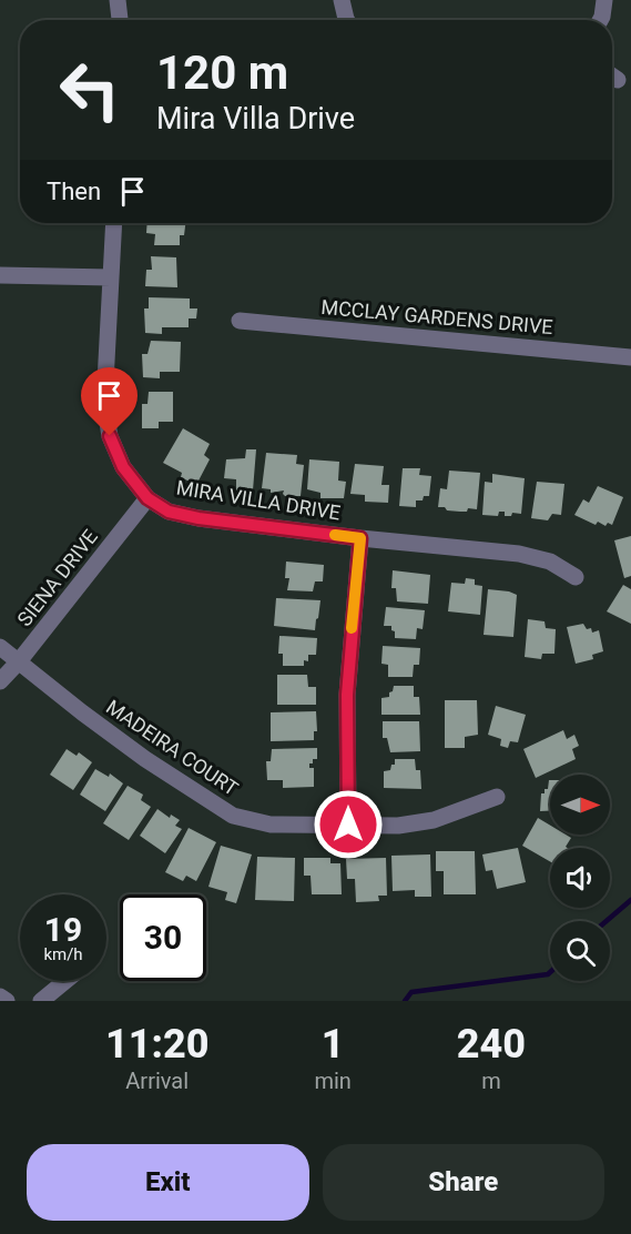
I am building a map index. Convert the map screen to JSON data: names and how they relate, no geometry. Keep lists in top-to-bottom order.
{
  "streets": {
    "street": [
      "MCCLAY GARDENS DRIVE",
      "MIRA VILLA DRIVE",
      "SIENA DRIVE",
      "MADEIRA COURT"
    ]
  },
  "crossings": [
    ["MIRA VILLA DRIVE", "SIENA DRIVE"],
    ["SIENA DRIVE", "MADEIRA COURT"]
  ],
  "north": "right",
  "page": {
    "turn": ["120 m", "Mira Villa Drive"],
    "then": "Then",
    "speed": "19 km/h",
    "limit": "30",
    "eta": [
      "11:20",
      "Arrival",
      "1",
      "min",
      "240",
      "m"
    ],
    "buttons": ["Exit", "Share"]
  }
}
